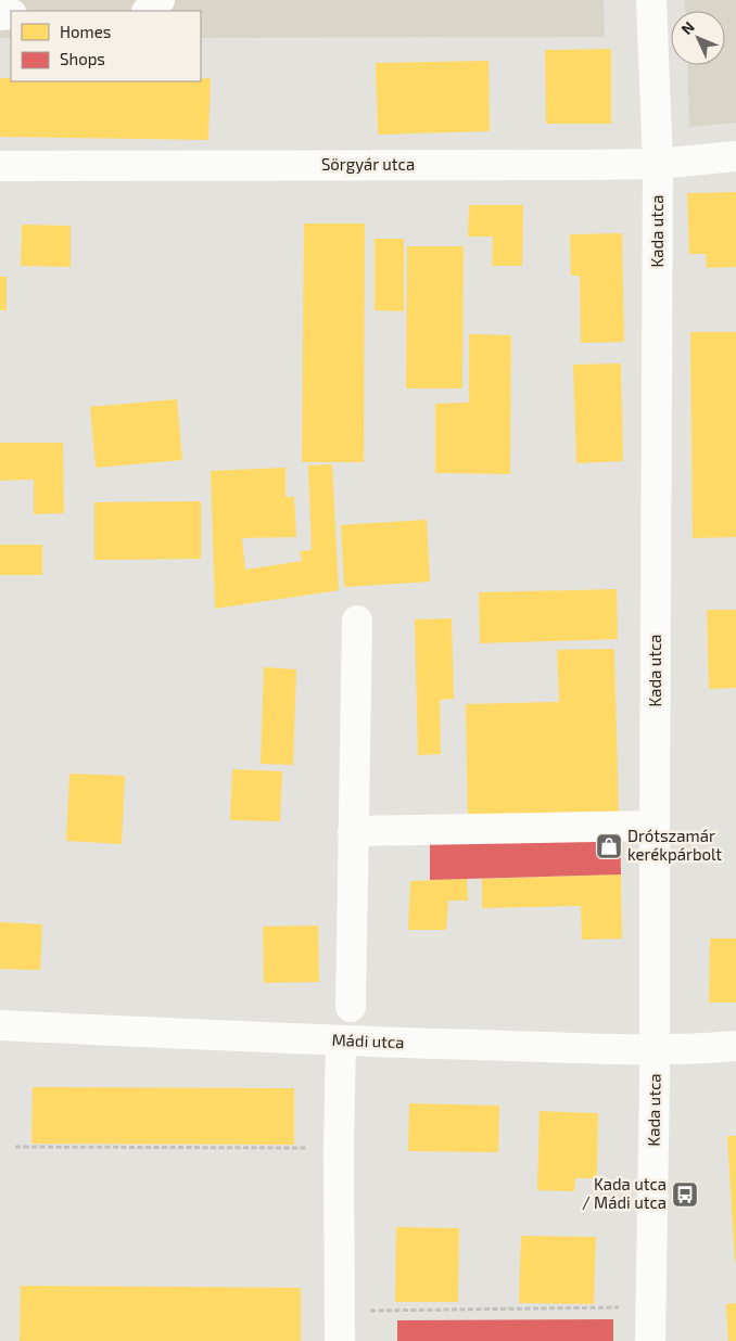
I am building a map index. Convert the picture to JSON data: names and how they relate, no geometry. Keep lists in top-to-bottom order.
{
  "streets": {
    "street": ["Sörgyár utca", "Kada utca", "Mádi utca"]
  },
  "crossings": [
    ["Sörgyár utca", "Kada utca"],
    ["Kada utca", "Mádi utca"]
  ],
  "places": {
    "shop": ["Drótszamár kerékpárbolt"],
    "bus stop": ["Kada utca / Mádi utca"]
  },
  "legend": ["Homes", "Shops"],
  "north": "top left"
}
